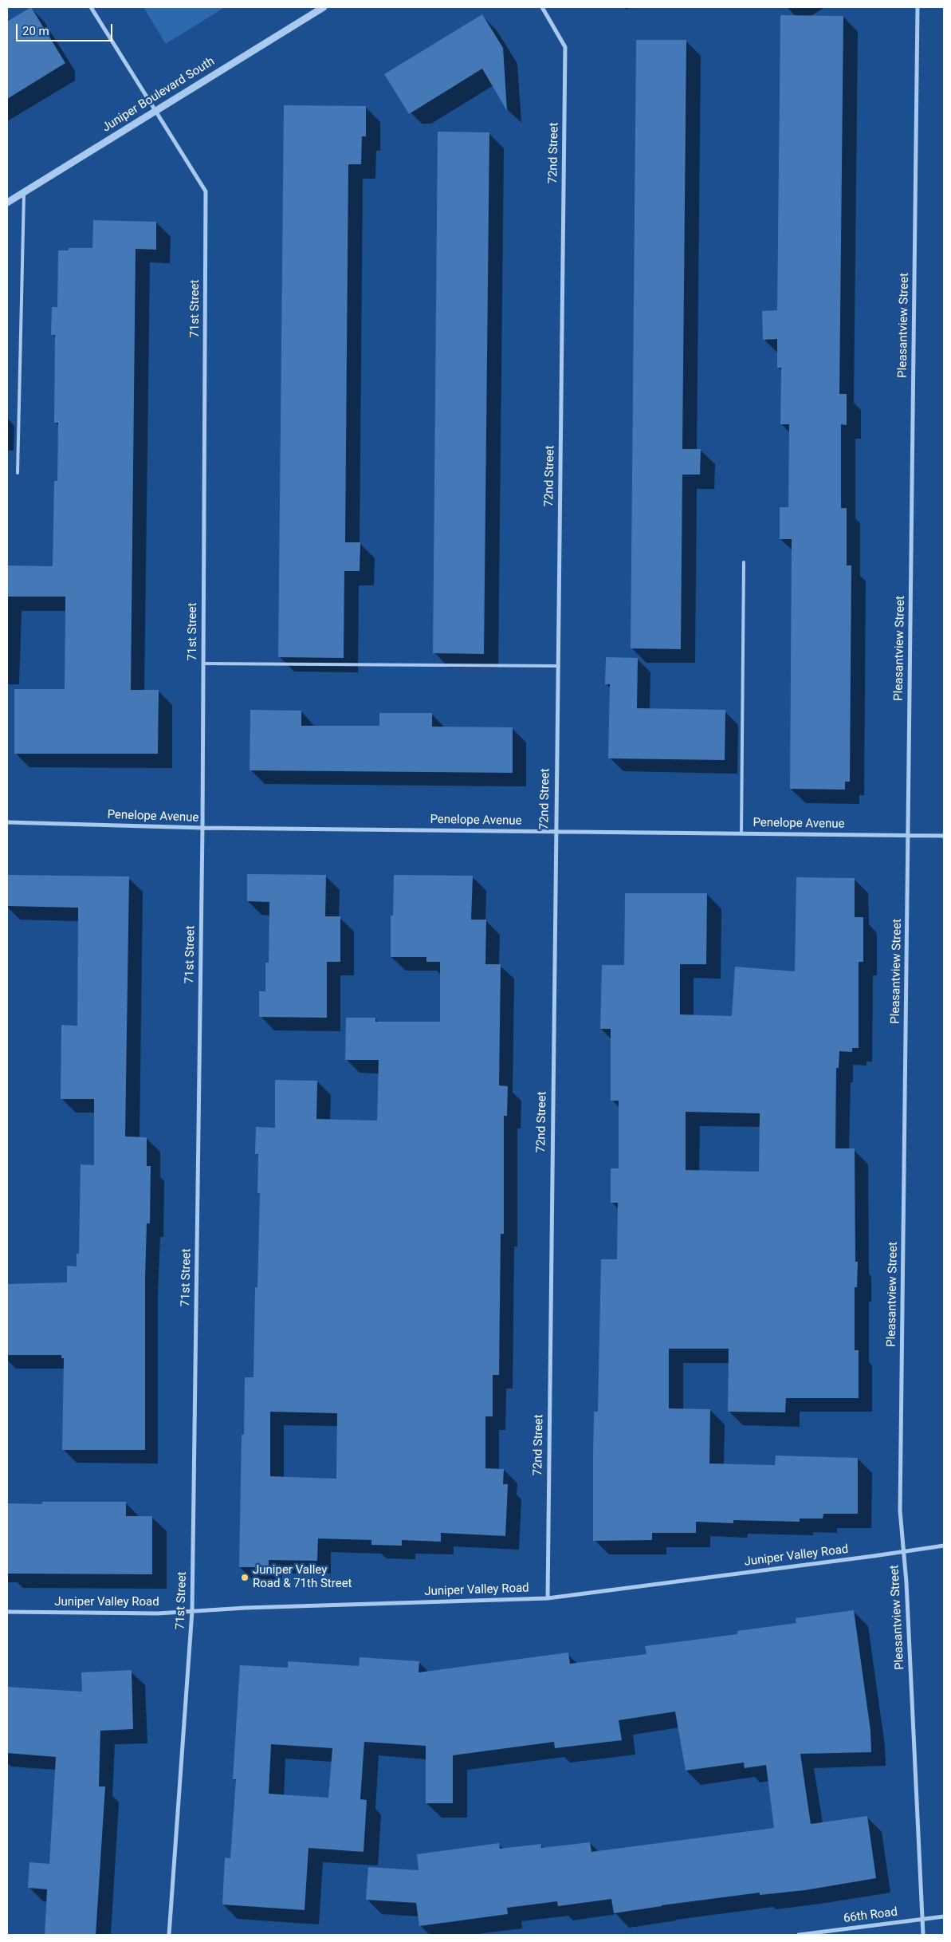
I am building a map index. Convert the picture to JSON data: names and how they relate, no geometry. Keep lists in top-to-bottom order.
{
  "streets": {
    "street": [
      "Juniper Boulevard South",
      "72nd Street",
      "71st Street",
      "Pleasantview Street",
      "Penelope Avenue",
      "Juniper Valley Road",
      "66th Road"
    ]
  },
  "crossings": [
    ["Juniper Boulevard South", "71st Street"],
    ["72nd Street", "Penelope Avenue"],
    ["72nd Street", "Juniper Valley Road"],
    ["71st Street", "Penelope Avenue"],
    ["71st Street", "Juniper Valley Road"],
    ["Pleasantview Street", "Penelope Avenue"],
    ["Pleasantview Street", "Juniper Valley Road"],
    ["Pleasantview Street", "66th Road"]
  ],
  "places": ["Juniper Valley Road & 71th Street"],
  "scale_bar": "20 m"
}
